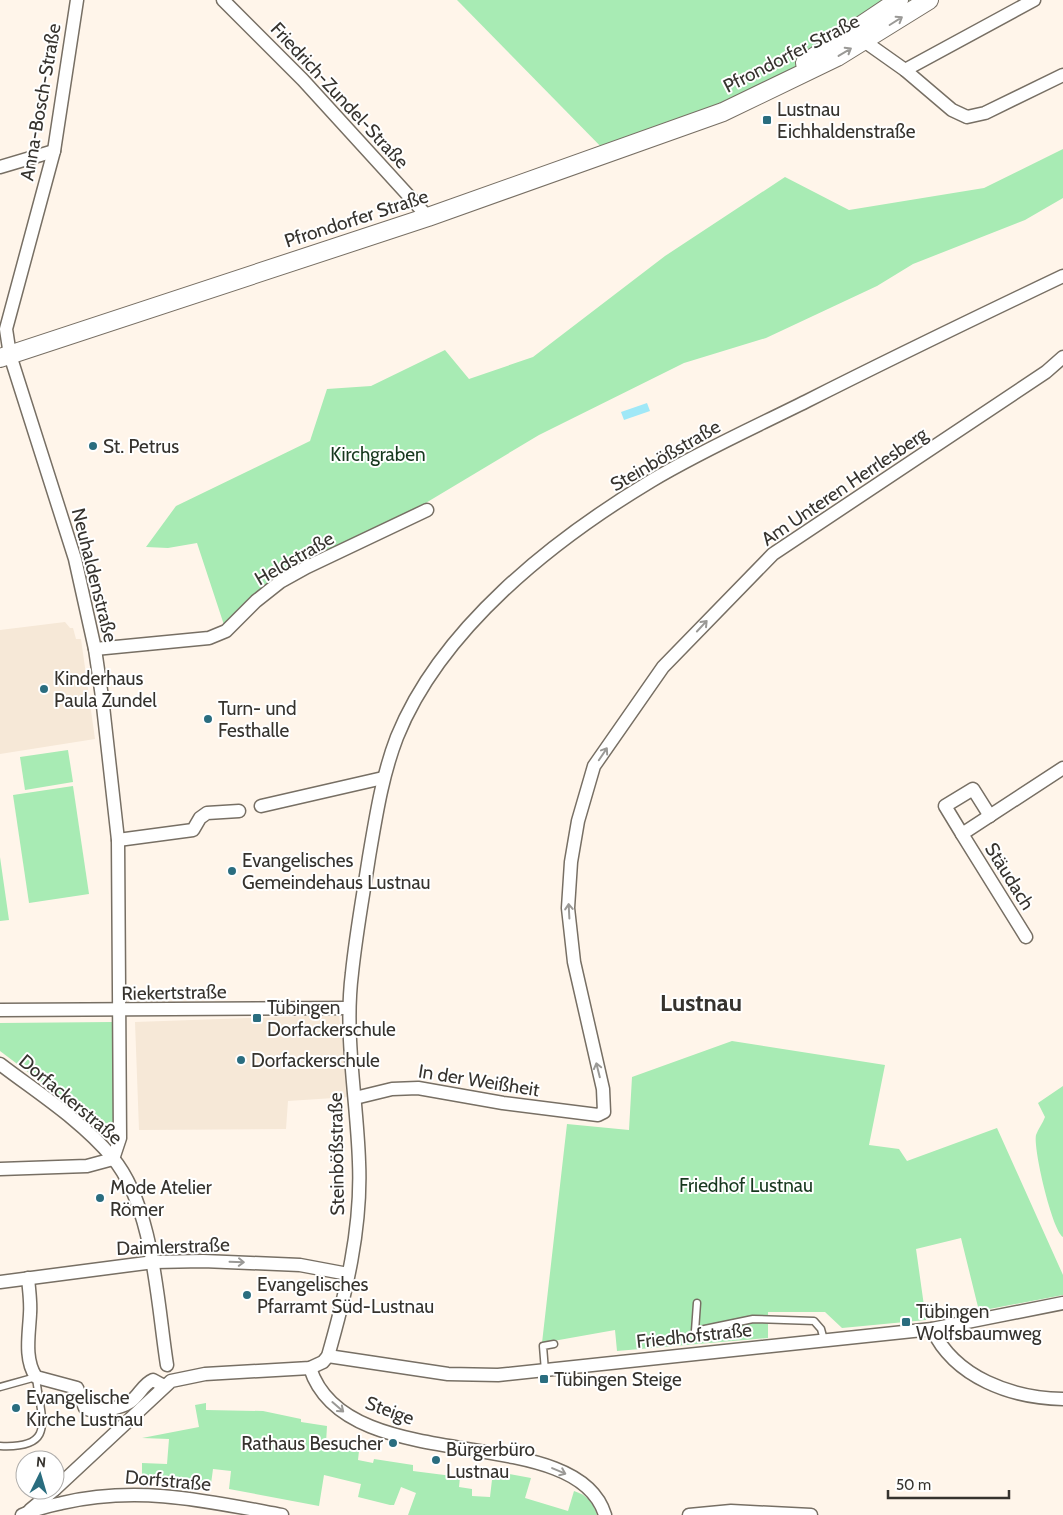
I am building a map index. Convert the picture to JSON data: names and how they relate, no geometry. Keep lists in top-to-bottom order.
{
  "streets": {
    "street": [
      "Pfrondorfer Straße",
      "Friedrich-Zundel-Straße",
      "Anna-Bosch-Straße",
      "Steinbößstraße",
      "Am Unteren Herrlesberg",
      "Heldstraße",
      "Neuhaldenstraße",
      "Stäudach",
      "Riekertstraße",
      "In der Weißheit",
      "Dorfackerstraße",
      "Daimlerstraße",
      "Friedhofstraße",
      "Steige",
      "Dorfstraße"
    ]
  },
  "crossings": [
    ["Pfrondorfer Straße", "Friedrich-Zundel-Straße"],
    ["Pfrondorfer Straße", "Anna-Bosch-Straße"],
    ["Pfrondorfer Straße", "Neuhaldenstraße"],
    ["Anna-Bosch-Straße", "Neuhaldenstraße"],
    ["Steinbößstraße", "Riekertstraße"],
    ["Steinbößstraße", "In der Weißheit"],
    ["Steinbößstraße", "Daimlerstraße"],
    ["Steinbößstraße", "Friedhofstraße"],
    ["Am Unteren Herrlesberg", "In der Weißheit"],
    ["Heldstraße", "Neuhaldenstraße"],
    ["Neuhaldenstraße", "Riekertstraße"],
    ["Neuhaldenstraße", "Dorfackerstraße"],
    ["Dorfackerstraße", "Daimlerstraße"]
  ],
  "one_way": ["Am Unteren Herrlesberg", "Steige"],
  "districts": ["Lustnau"],
  "parks": ["Kirchgraben", "Friedhof Lustnau"],
  "places": {
    "transit": [
      "Lustnau Eichhaldenstraße",
      "Tübingen Dorfackerschule",
      "Tübingen Wolfsbaumweg",
      "Tübingen Steige"
    ],
    "other": [
      "St. Petrus",
      "Kinderhaus Paula Zundel",
      "Turn- und Festhalle",
      "Evangelisches Gemeindehaus Lustnau",
      "Dorfackerschule",
      "Mode Atelier Römer",
      "Evangelisches Pfarramt Süd-Lustnau",
      "Evangelische Kirche Lustnau",
      "Rathaus Besucher",
      "Bürgerbüro Lustnau"
    ]
  },
  "scale_bar": "50 m",
  "north": "top"
}
